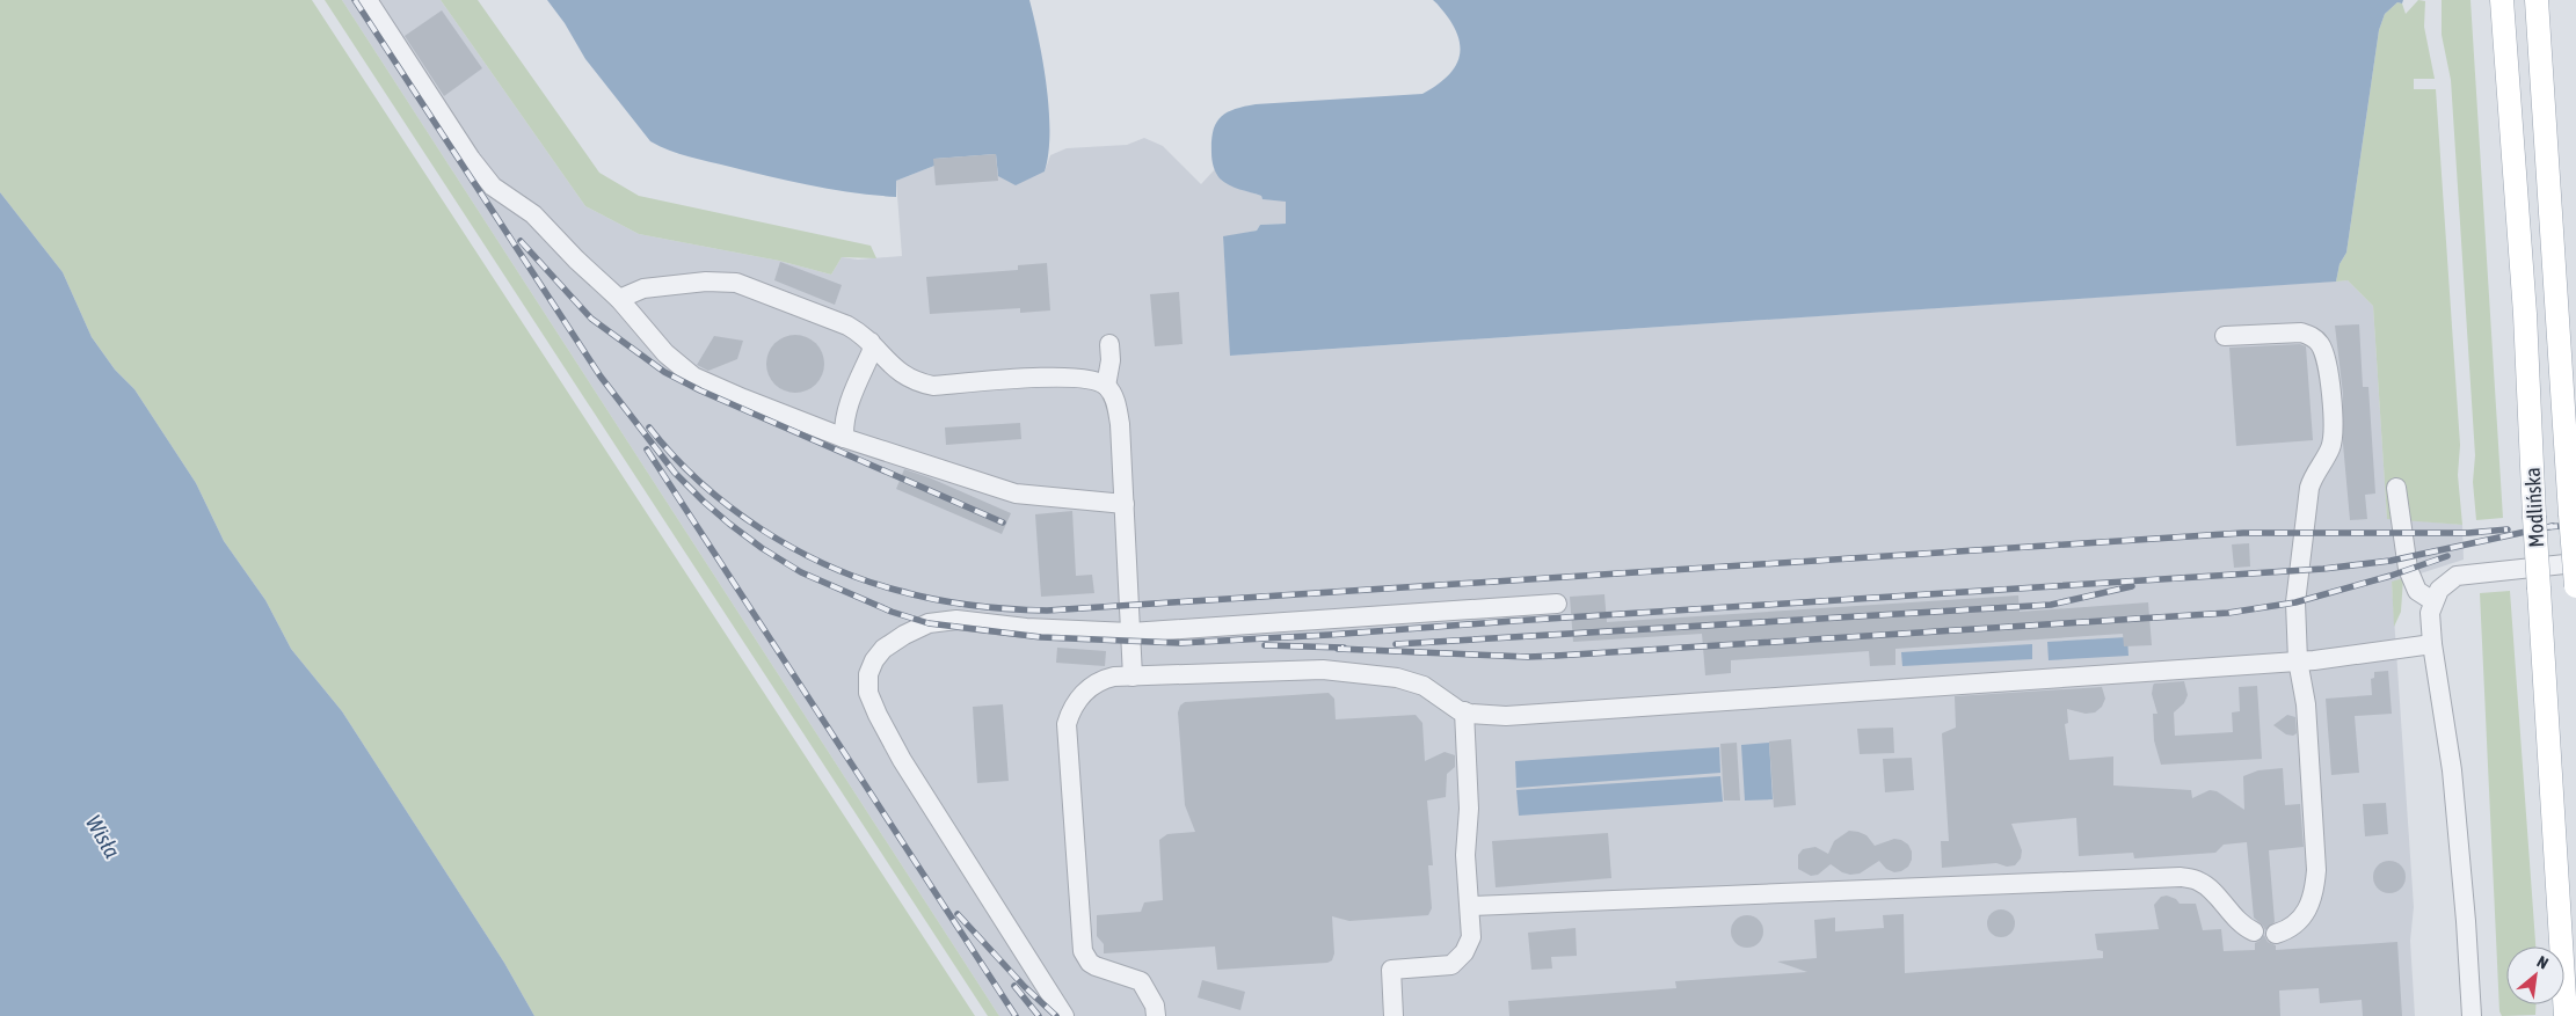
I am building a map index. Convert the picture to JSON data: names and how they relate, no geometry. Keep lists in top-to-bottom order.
{
  "streets": {
    "main road": ["Modlińska"]
  },
  "water": ["Wisła"],
  "north": "top right"
}
